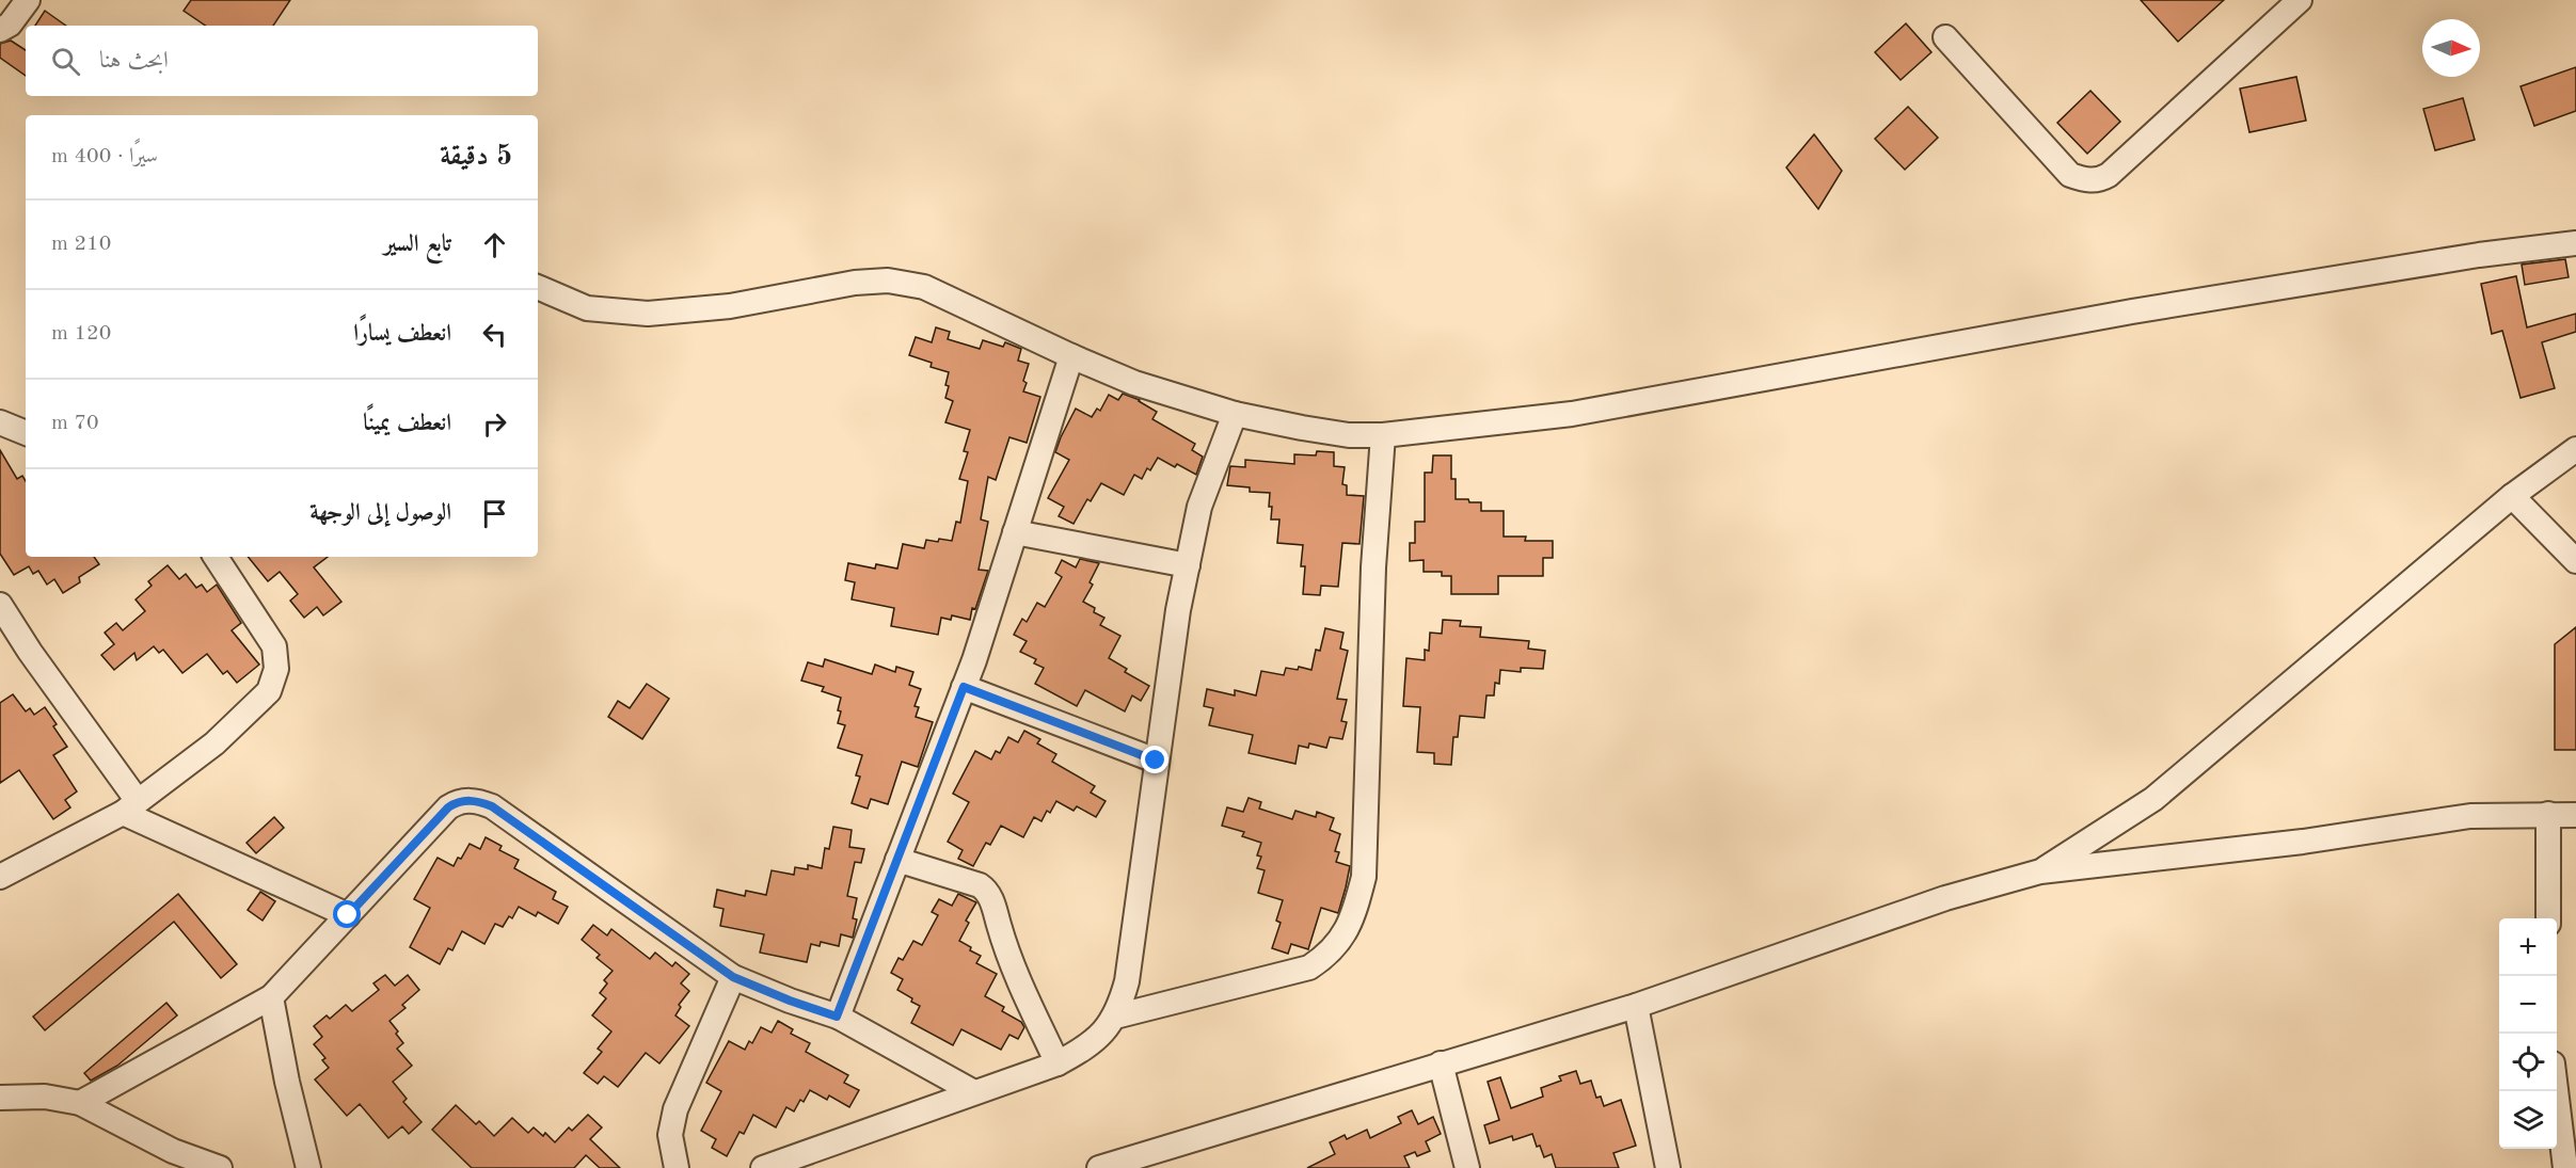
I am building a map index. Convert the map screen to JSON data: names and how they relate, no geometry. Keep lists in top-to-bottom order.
{
  "north": "right",
  "page": {
    "search": "ابحث هنا",
    "heading": ["5 دقيقة", "سيرًا · 400 m"],
    "list": [
      ["تابع السير", "210 m"],
      ["انعطف يسارًا", "120 m"],
      ["انعطف يمينًا", "70 m"],
      "الوصول إلى الوجهة"
    ],
    "map_buttons": ["+", "−"]
  }
}
